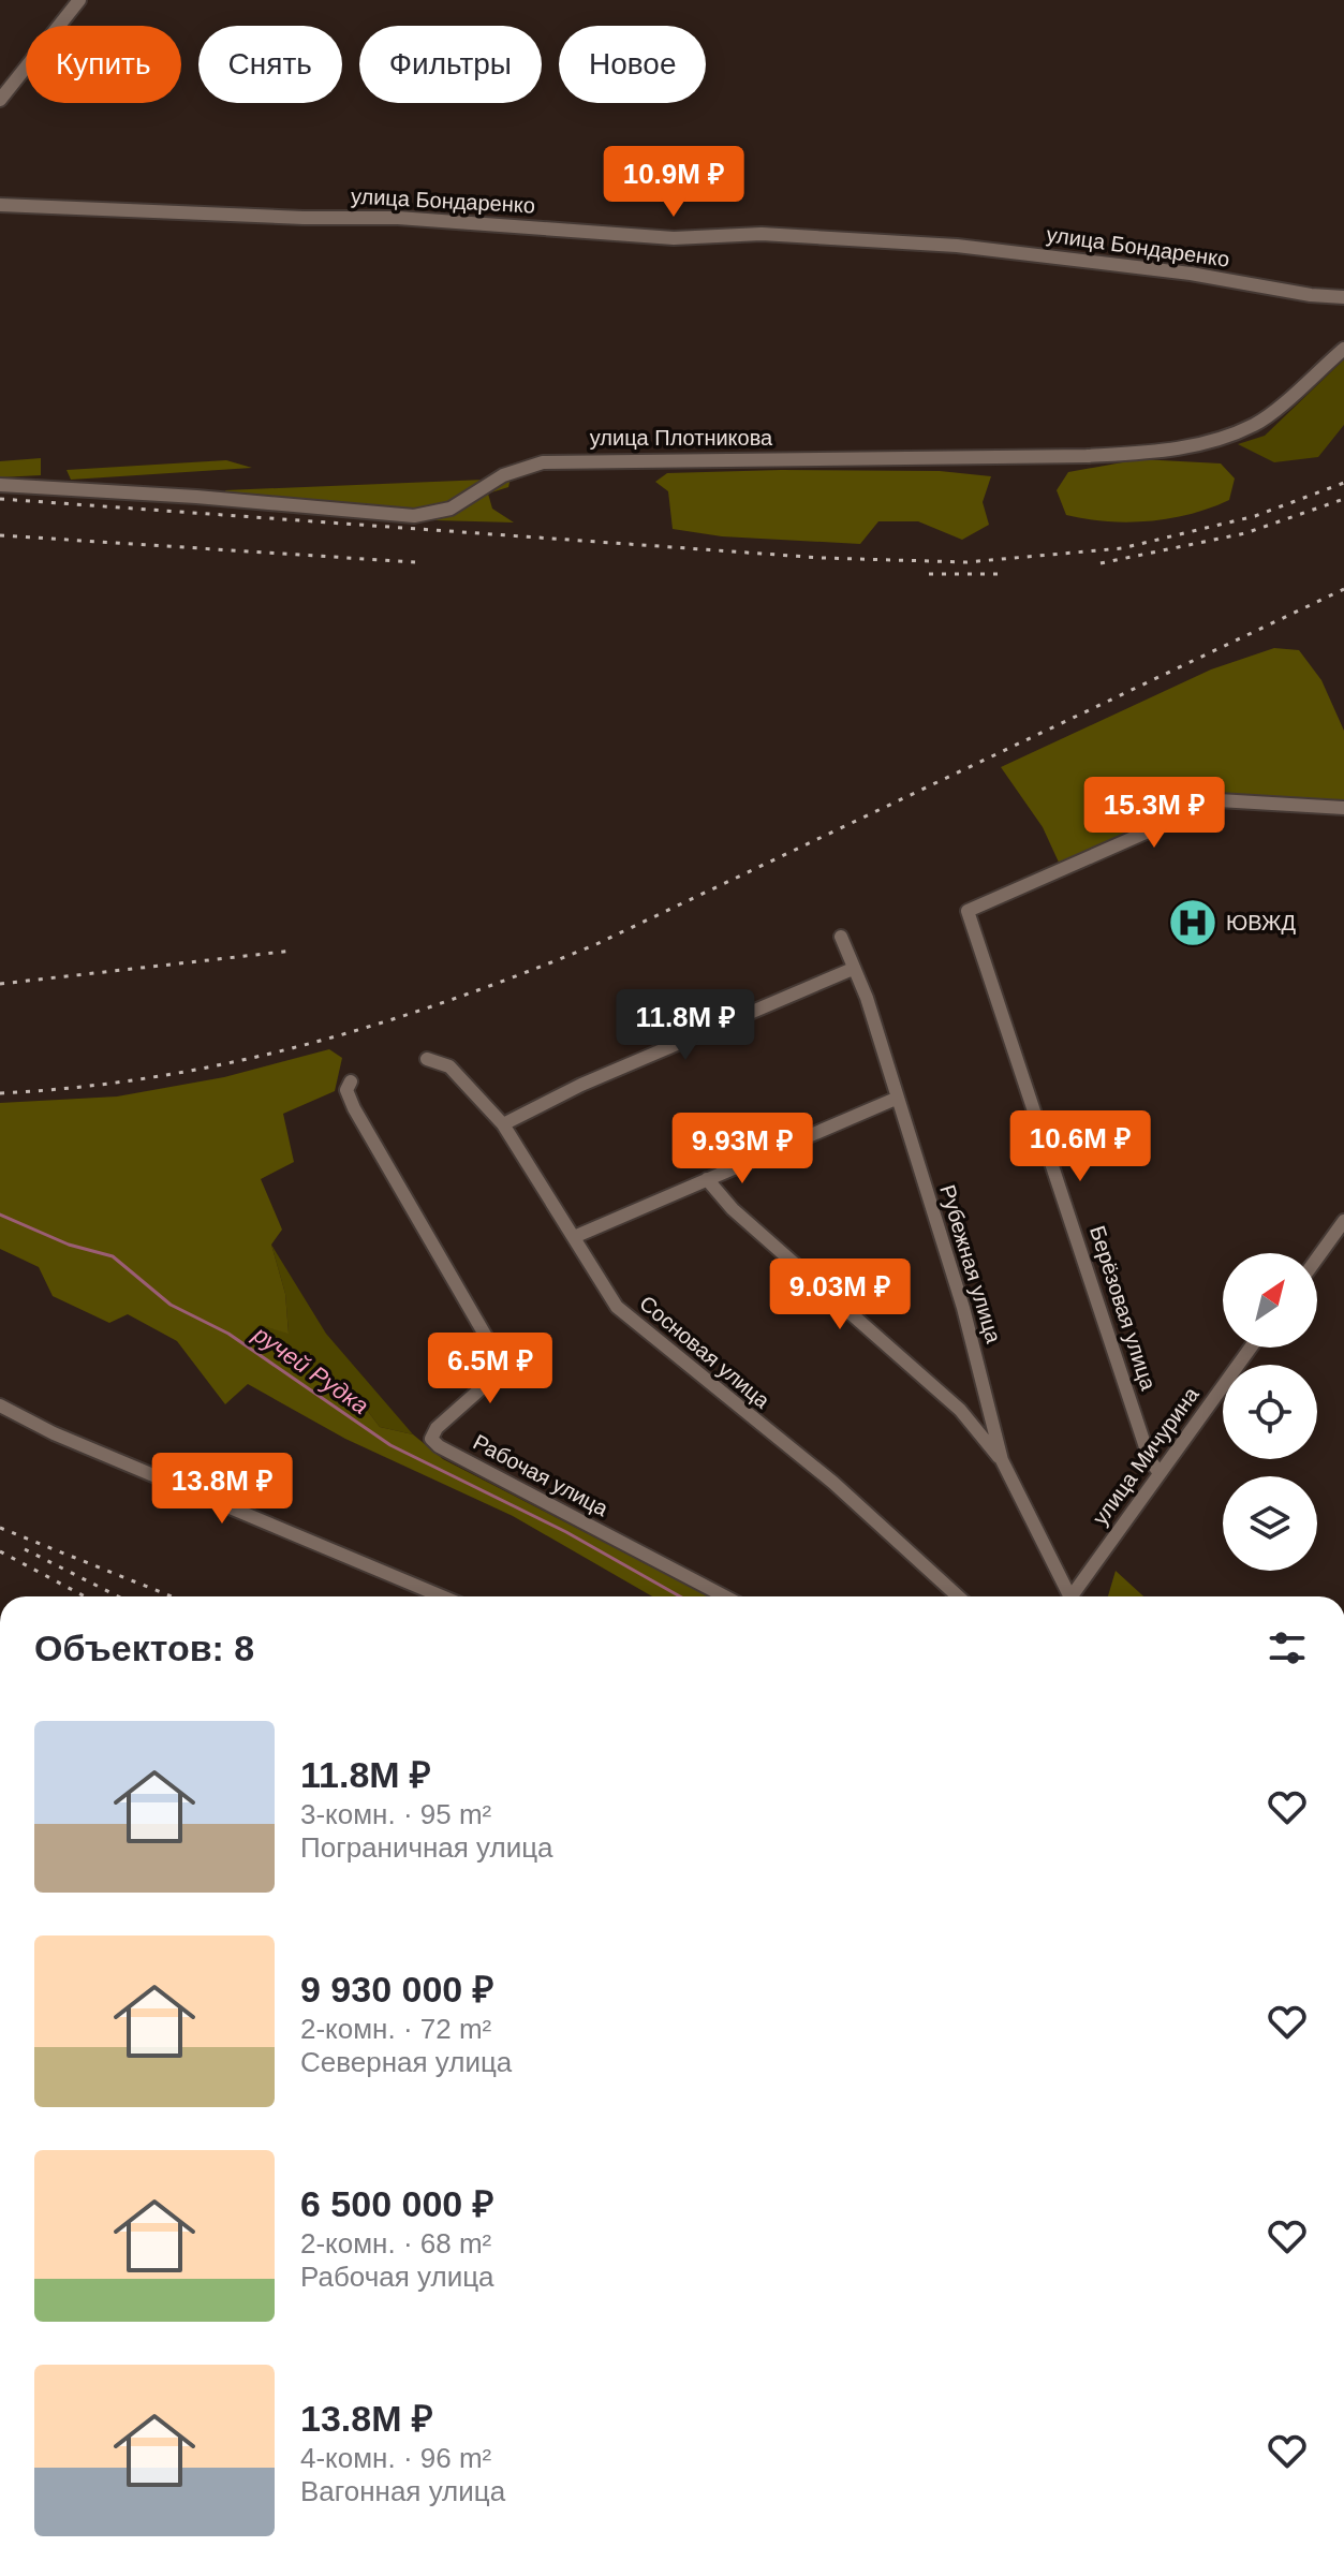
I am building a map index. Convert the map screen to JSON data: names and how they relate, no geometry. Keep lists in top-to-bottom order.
{
  "streets": {
    "street": [
      "улица Бондаренко",
      "улица Плотникова",
      "Рубежная улица",
      "Берёзовая улица",
      "Сосновая улица",
      "улица Мичурина",
      "Рабочая улица"
    ]
  },
  "crossings": [
    ["Берёзовая улица", "улица Мичурина"]
  ],
  "water": ["ручей Рудка"],
  "places": {
    "hospital": ["ЮВЖД"]
  },
  "north": "top right",
  "page": {
    "chip": [
      "Купить",
      "Снять",
      "Фильтры",
      "Новое"
    ],
    "price": [
      "10.9M ₽",
      "15.3M ₽",
      "11.8M ₽",
      "10.6M ₽",
      "9.93M ₽",
      "9.03M ₽",
      "6.5M ₽",
      "13.8M ₽"
    ],
    "heading": "Объектов: 8",
    "list": [
      {
        "name": "11.8M ₽",
        "note": "3-комн. · 95 m² · Пограничная улица"
      },
      {
        "name": "9 930 000 ₽",
        "note": "2-комн. · 72 m² · Северная улица"
      },
      {
        "name": "6 500 000 ₽",
        "note": "2-комн. · 68 m² · Рабочая улица"
      },
      {
        "name": "13.8M ₽",
        "note": "4-комн. · 96 m² · Вагонная улица"
      }
    ]
  }
}
